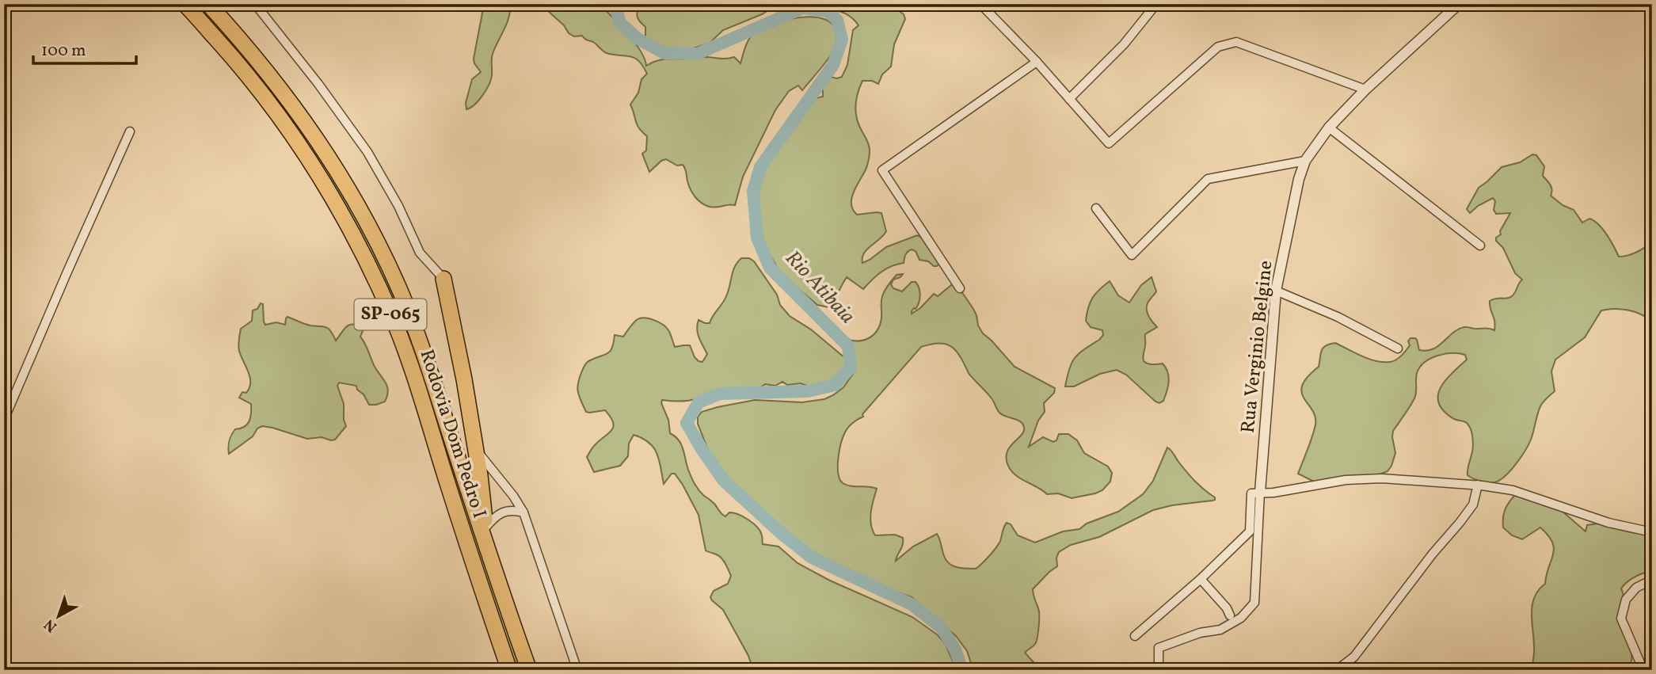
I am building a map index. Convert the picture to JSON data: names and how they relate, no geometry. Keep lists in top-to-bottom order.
{
  "streets": {
    "highway": ["SP-065", "Rodovia Dom Pedro I"],
    "street": ["Rua Verginio Belgine"]
  },
  "water": ["Rio Atibaia"],
  "scale_bar": "100 m",
  "north": "bottom left"
}
